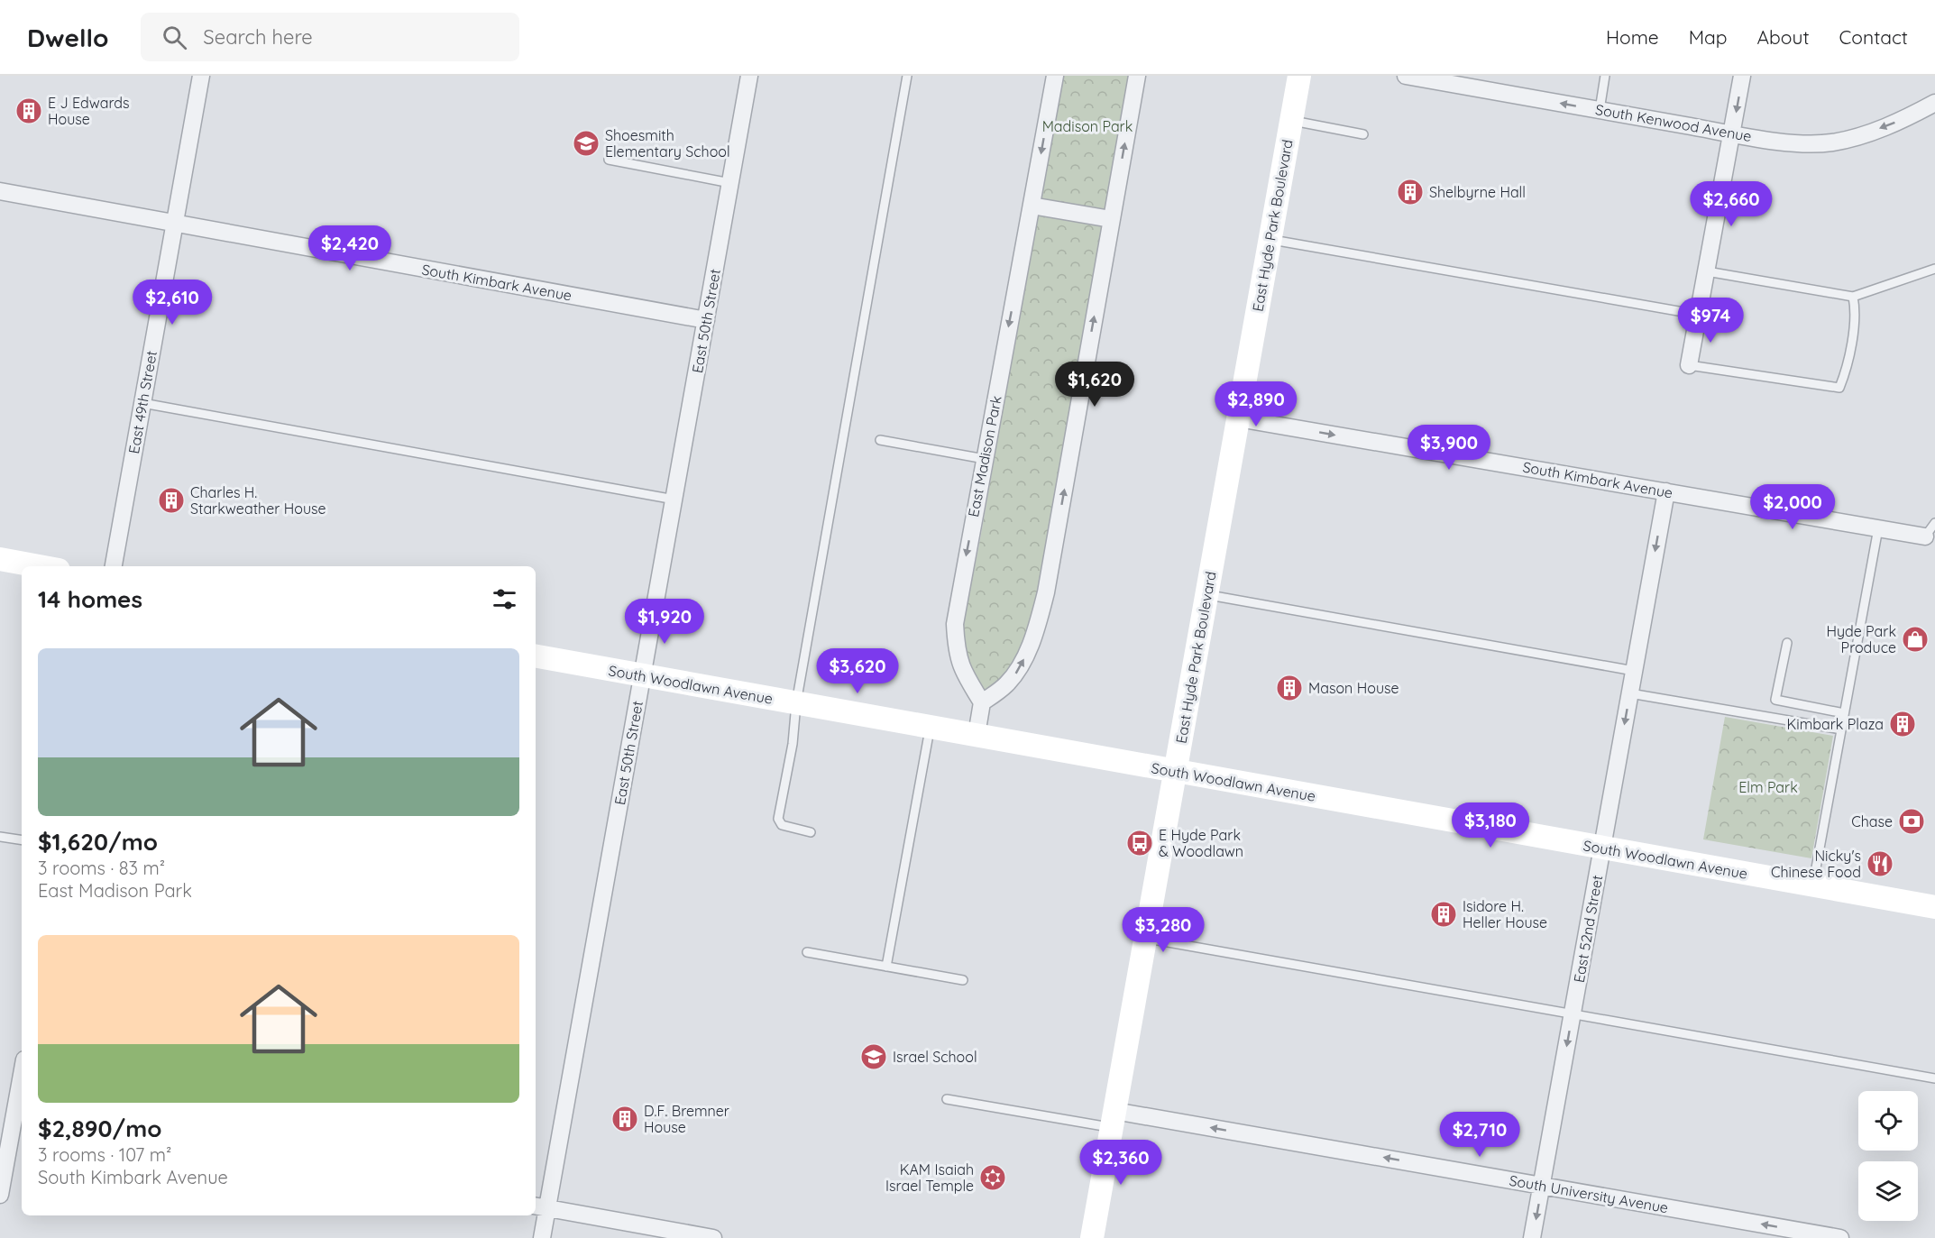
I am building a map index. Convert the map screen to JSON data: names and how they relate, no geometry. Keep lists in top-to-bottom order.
{
  "streets": {
    "street": [
      "South Kenwood Avenue",
      "East Hyde Park Boulevard",
      "South Kimbark Avenue",
      "East 50th Street",
      "East 49th Street",
      "East Madison Park",
      "South Woodlawn Avenue",
      "East 52nd Street",
      "South University Avenue"
    ]
  },
  "crossings": [
    ["East Hyde Park Boulevard", "South Kimbark Avenue"],
    ["East Hyde Park Boulevard", "South Woodlawn Avenue"],
    ["East Hyde Park Boulevard", "South University Avenue"],
    ["South Kimbark Avenue", "East 50th Street"],
    ["South Kimbark Avenue", "East 49th Street"],
    ["South Kimbark Avenue", "East 52nd Street"],
    ["East 50th Street", "South Woodlawn Avenue"],
    ["South Woodlawn Avenue", "East 52nd Street"],
    ["East 52nd Street", "South University Avenue"]
  ],
  "one_way": ["South Kenwood Avenue", "East 52nd Street", "South University Avenue"],
  "parks": ["Madison Park", "Elm Park"],
  "places": {
    "building": [
      "E J Edwards House",
      "Shelbyrne Hall",
      "Charles H. Starkweather House",
      "Mason House",
      "Kimbark Plaza",
      "Isidore H. Heller House",
      "D.F. Bremner House"
    ],
    "school or university": ["Shoesmith Elementary School", "Israel School"],
    "shop": ["Hyde Park Produce"],
    "bank": ["Chase"],
    "bus stop": ["E Hyde Park & Woodlawn"],
    "restaurant": ["Nicky's Chinese Food"],
    "synagogue": ["KAM Isaiah Israel Temple"]
  },
  "page": {
    "header": "Dwello",
    "search": "Search here",
    "nav": [
      "Home",
      "Map",
      "About",
      "Contact"
    ],
    "price": [
      "$2,660",
      "$2,420",
      "$2,610",
      "$974",
      "$1,620",
      "$2,890",
      "$3,900",
      "$2,000",
      "$1,920",
      "$3,620",
      "$3,180",
      "$3,280",
      "$2,710",
      "$2,360"
    ],
    "heading": "14 homes",
    "list": [
      {
        "name": "$1,620/mo",
        "note": "3 rooms · 83 m² · East Madison Park"
      },
      {
        "name": "$2,890/mo",
        "note": "3 rooms · 107 m² · South Kimbark Avenue"
      }
    ]
  }
}
